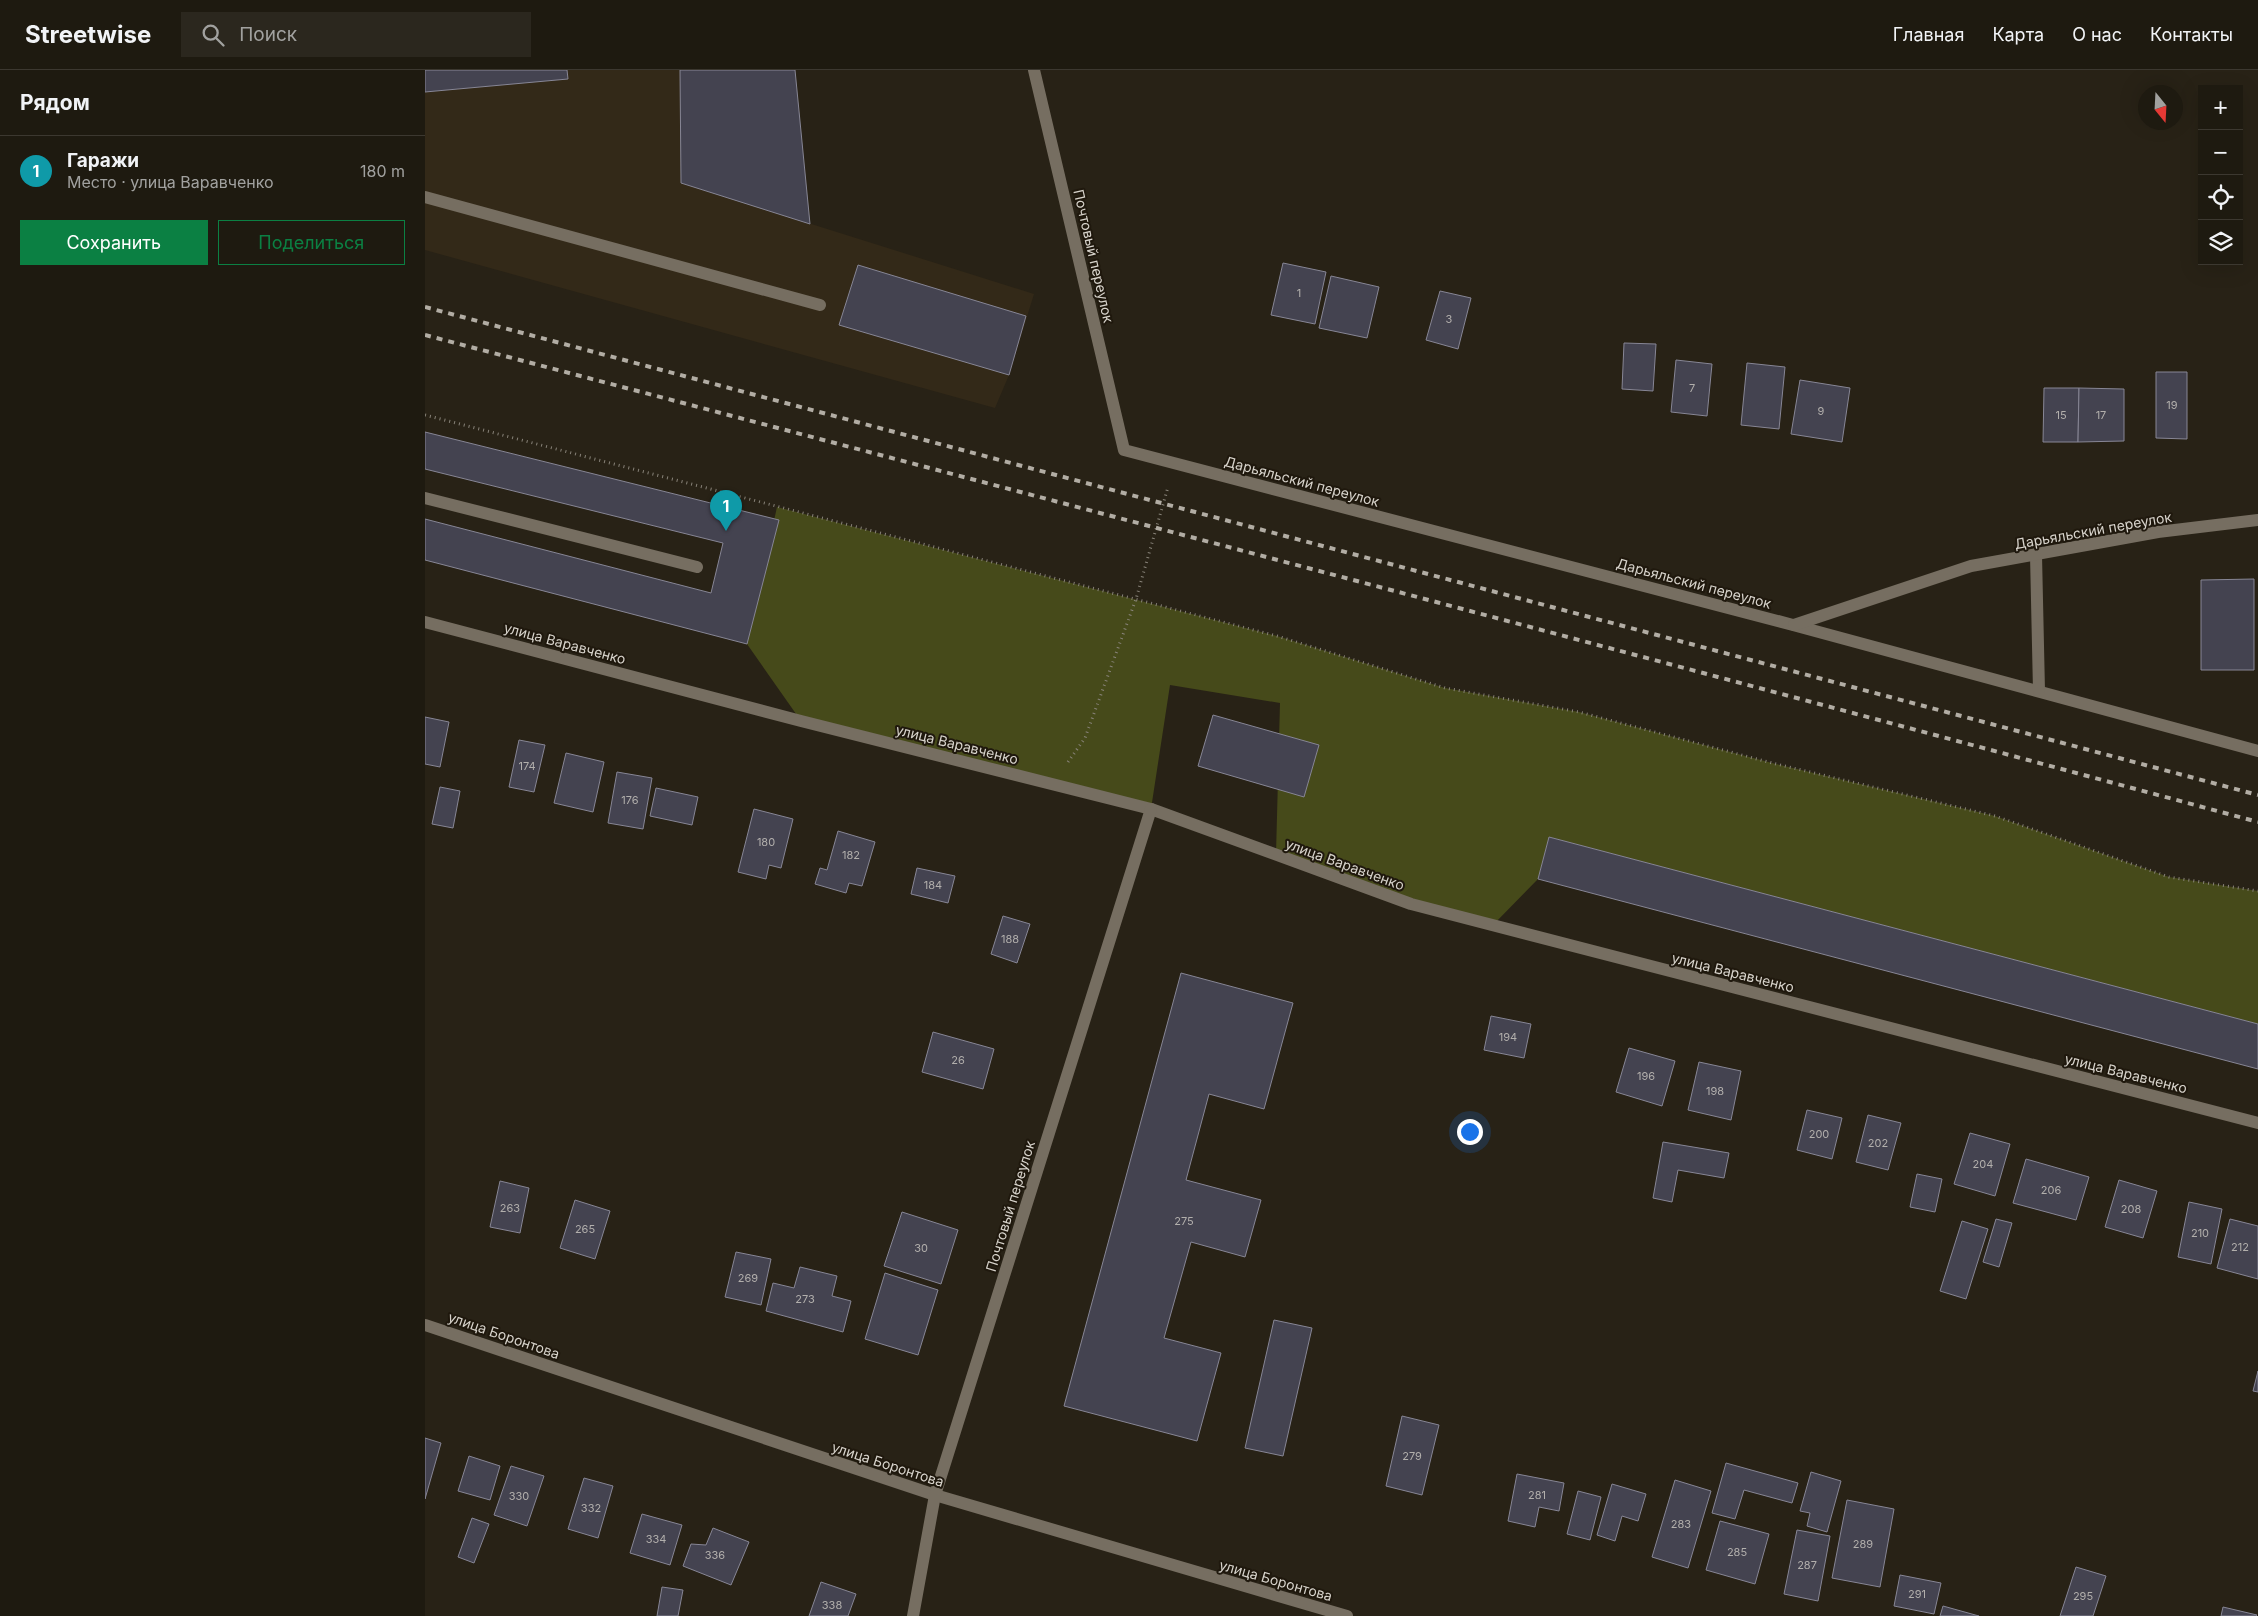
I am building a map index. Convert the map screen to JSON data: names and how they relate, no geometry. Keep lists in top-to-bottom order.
{
  "streets": {
    "street": [
      "Почтовый переулок",
      "Дарьяльский переулок",
      "улица Варавченко",
      "улица Боронтова"
    ]
  },
  "crossings": [
    ["Почтовый переулок", "Дарьяльский переулок"],
    ["Почтовый переулок", "улица Варавченко"],
    ["Почтовый переулок", "улица Боронтова"]
  ],
  "house_numbers": [
    "1",
    "3",
    "7",
    "19",
    "9",
    "15",
    "17",
    "174",
    "176",
    "180",
    "182",
    "184",
    "188",
    "194",
    "26",
    "196",
    "198",
    "200",
    "202",
    "204",
    "206",
    "263",
    "208",
    "275",
    "265",
    "210",
    "212",
    "30",
    "269",
    "273",
    "279",
    "281",
    "330",
    "332",
    "283",
    "334",
    "289",
    "285",
    "336",
    "287",
    "291",
    "295",
    "338"
  ],
  "north": "bottom",
  "page": {
    "header": "Streetwise",
    "search": "Поиск",
    "nav": [
      "Главная",
      "Карта",
      "О нас",
      "Контакты"
    ],
    "heading": "Рядом",
    "map_buttons": ["+", "−"],
    "list": [
      {
        "mark": "1",
        "name": "Гаражи",
        "note": "Место · улица Варавченко",
        "value": "180 m"
      }
    ],
    "buttons": ["Сохранить", "Поделиться"],
    "pins": "1"
  }
}
